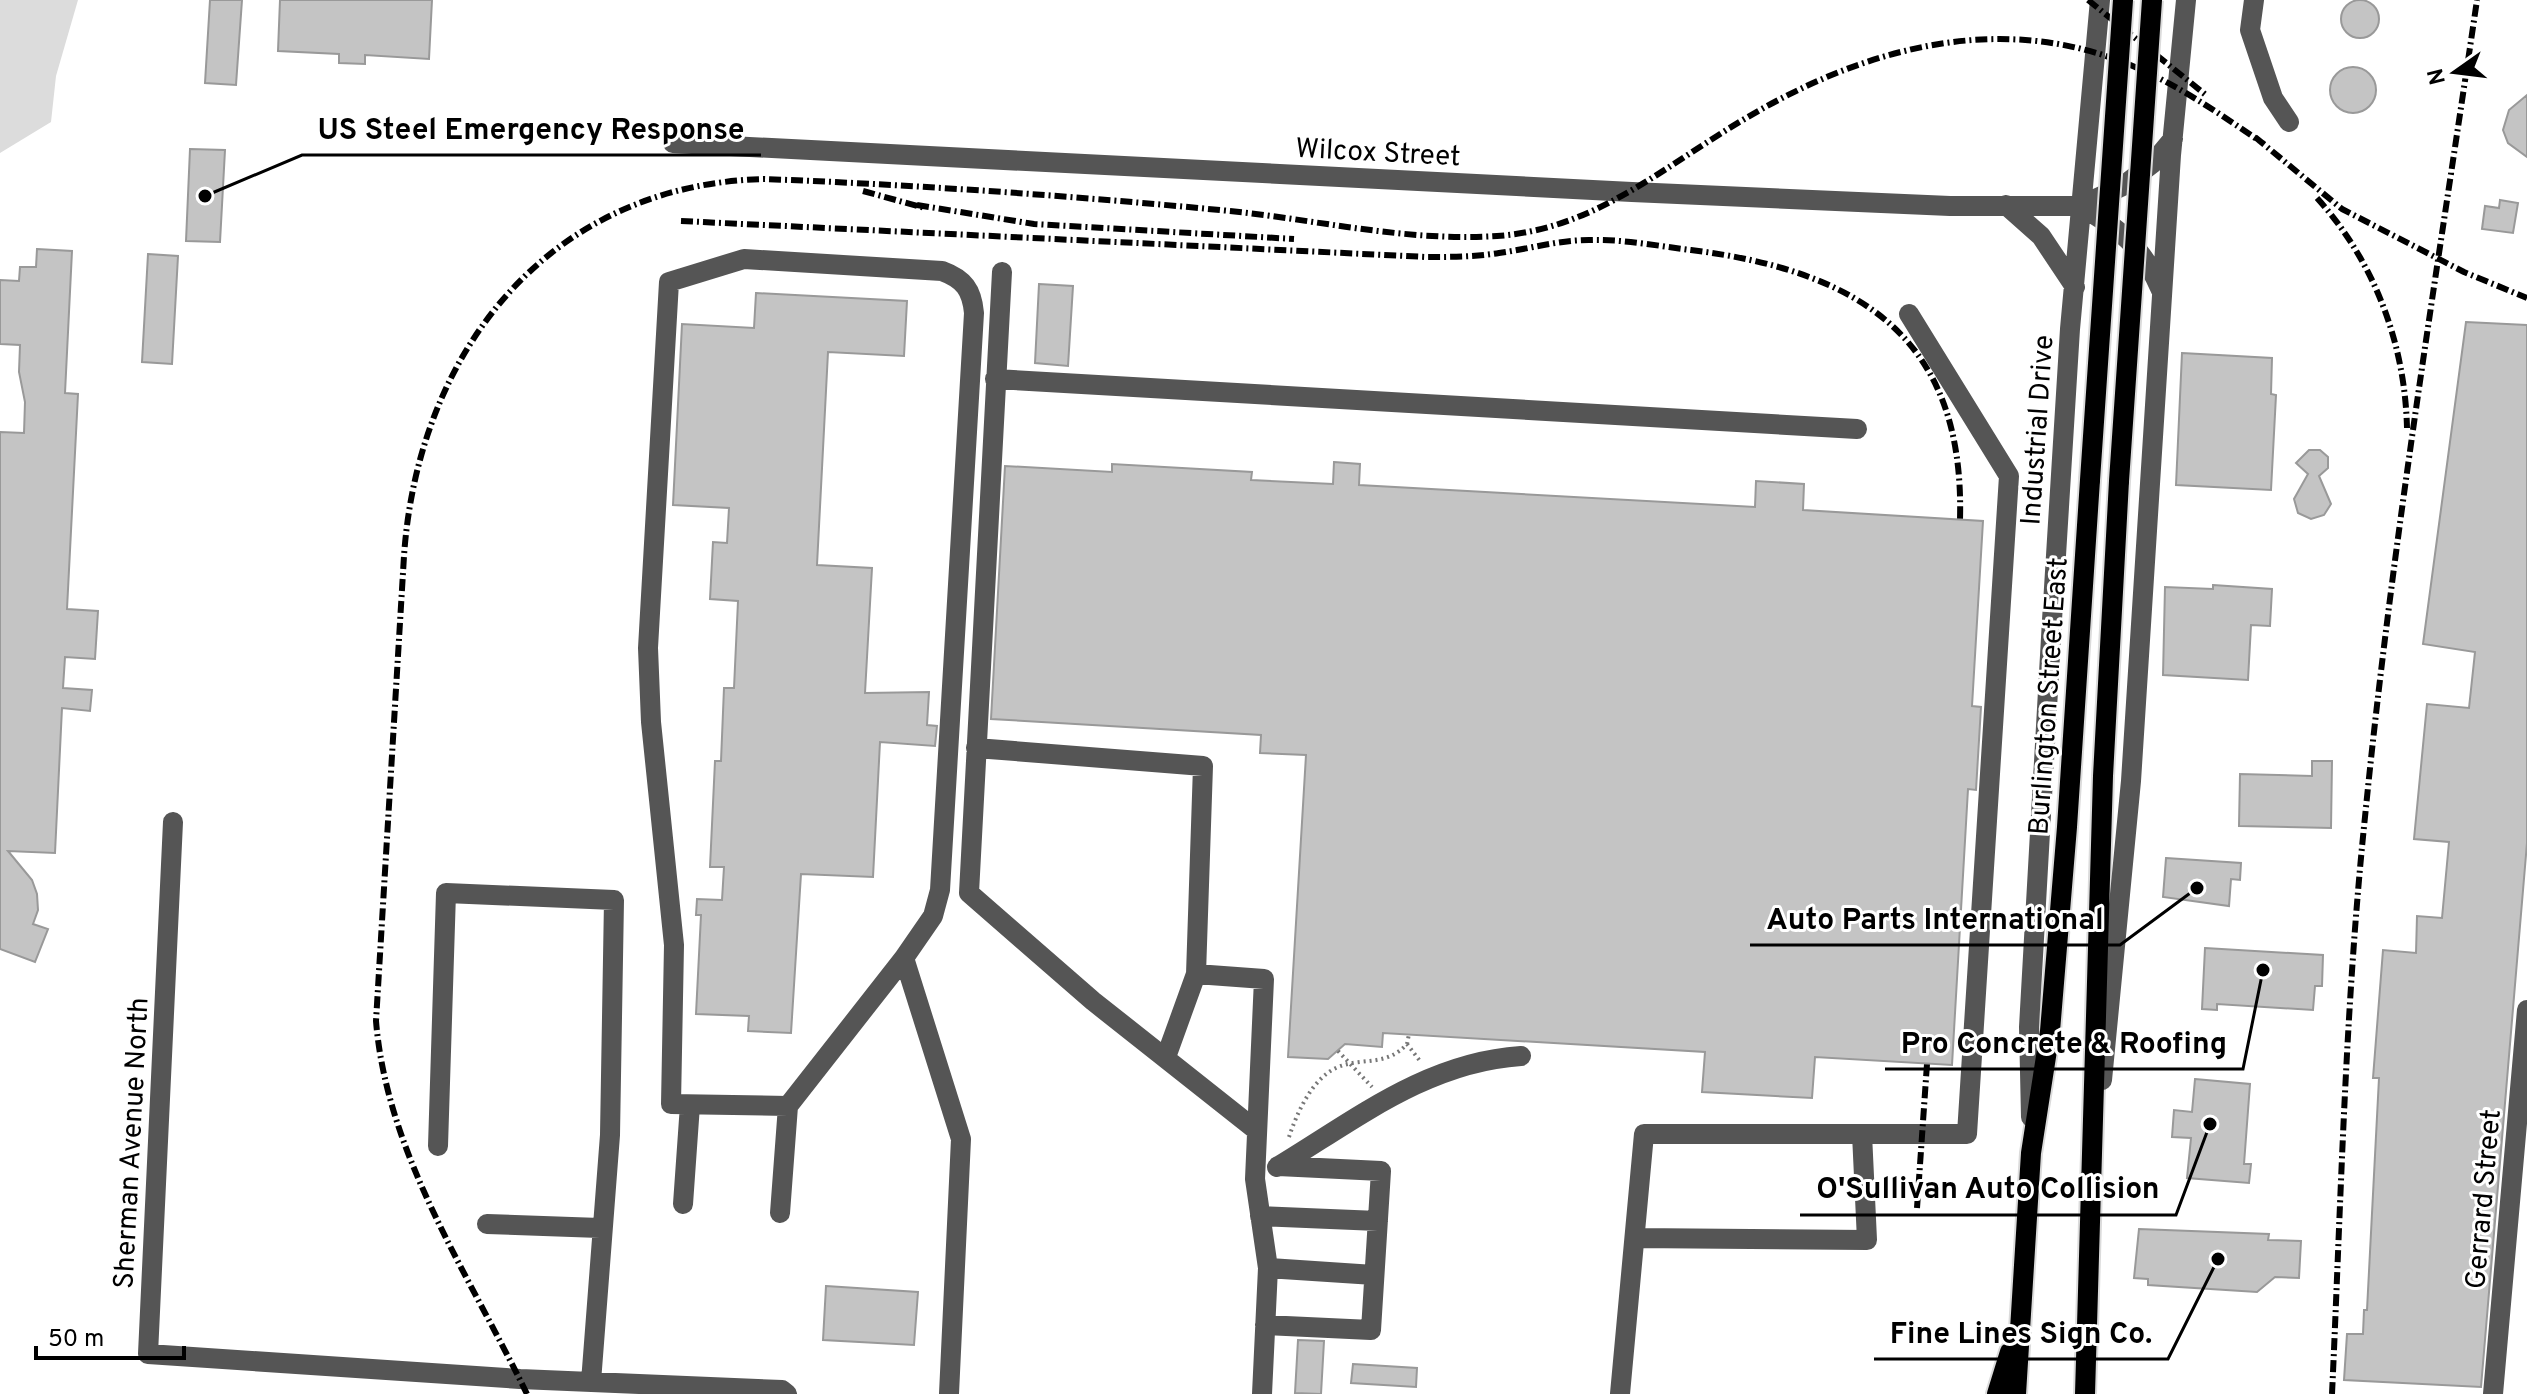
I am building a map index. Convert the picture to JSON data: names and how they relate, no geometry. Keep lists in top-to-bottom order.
{
  "streets": {
    "main road": ["Burlington Street East"],
    "street": [
      "Wilcox Street",
      "Industrial Drive",
      "Sherman Avenue North",
      "Gerrard Street"
    ]
  },
  "crossings": [
    ["Wilcox Street", "Industrial Drive"],
    ["Industrial Drive", "Burlington Street East"]
  ],
  "places": [
    "US Steel Emergency Response",
    "Auto Parts International",
    "Pro Concrete & Roofing",
    "O'Sullivan Auto Collision",
    "Fine Lines Sign Co."
  ],
  "scale_bar": "50 m",
  "north": "left"
}
